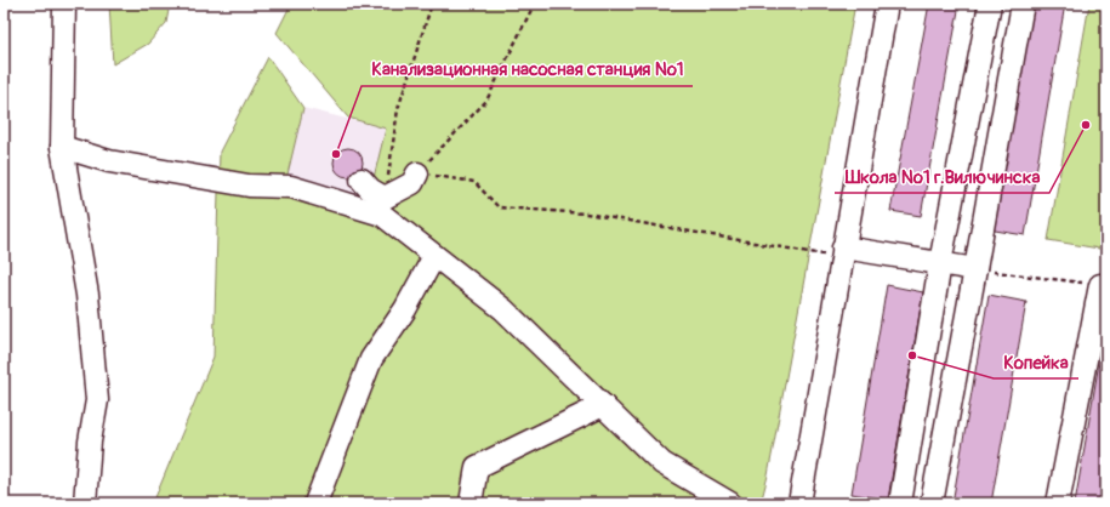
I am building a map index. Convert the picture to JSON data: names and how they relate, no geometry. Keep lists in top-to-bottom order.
{
  "places": ["Школа №1 г.Вилючинска", "Канализационная насосная станция №1", "Копейка"]
}
